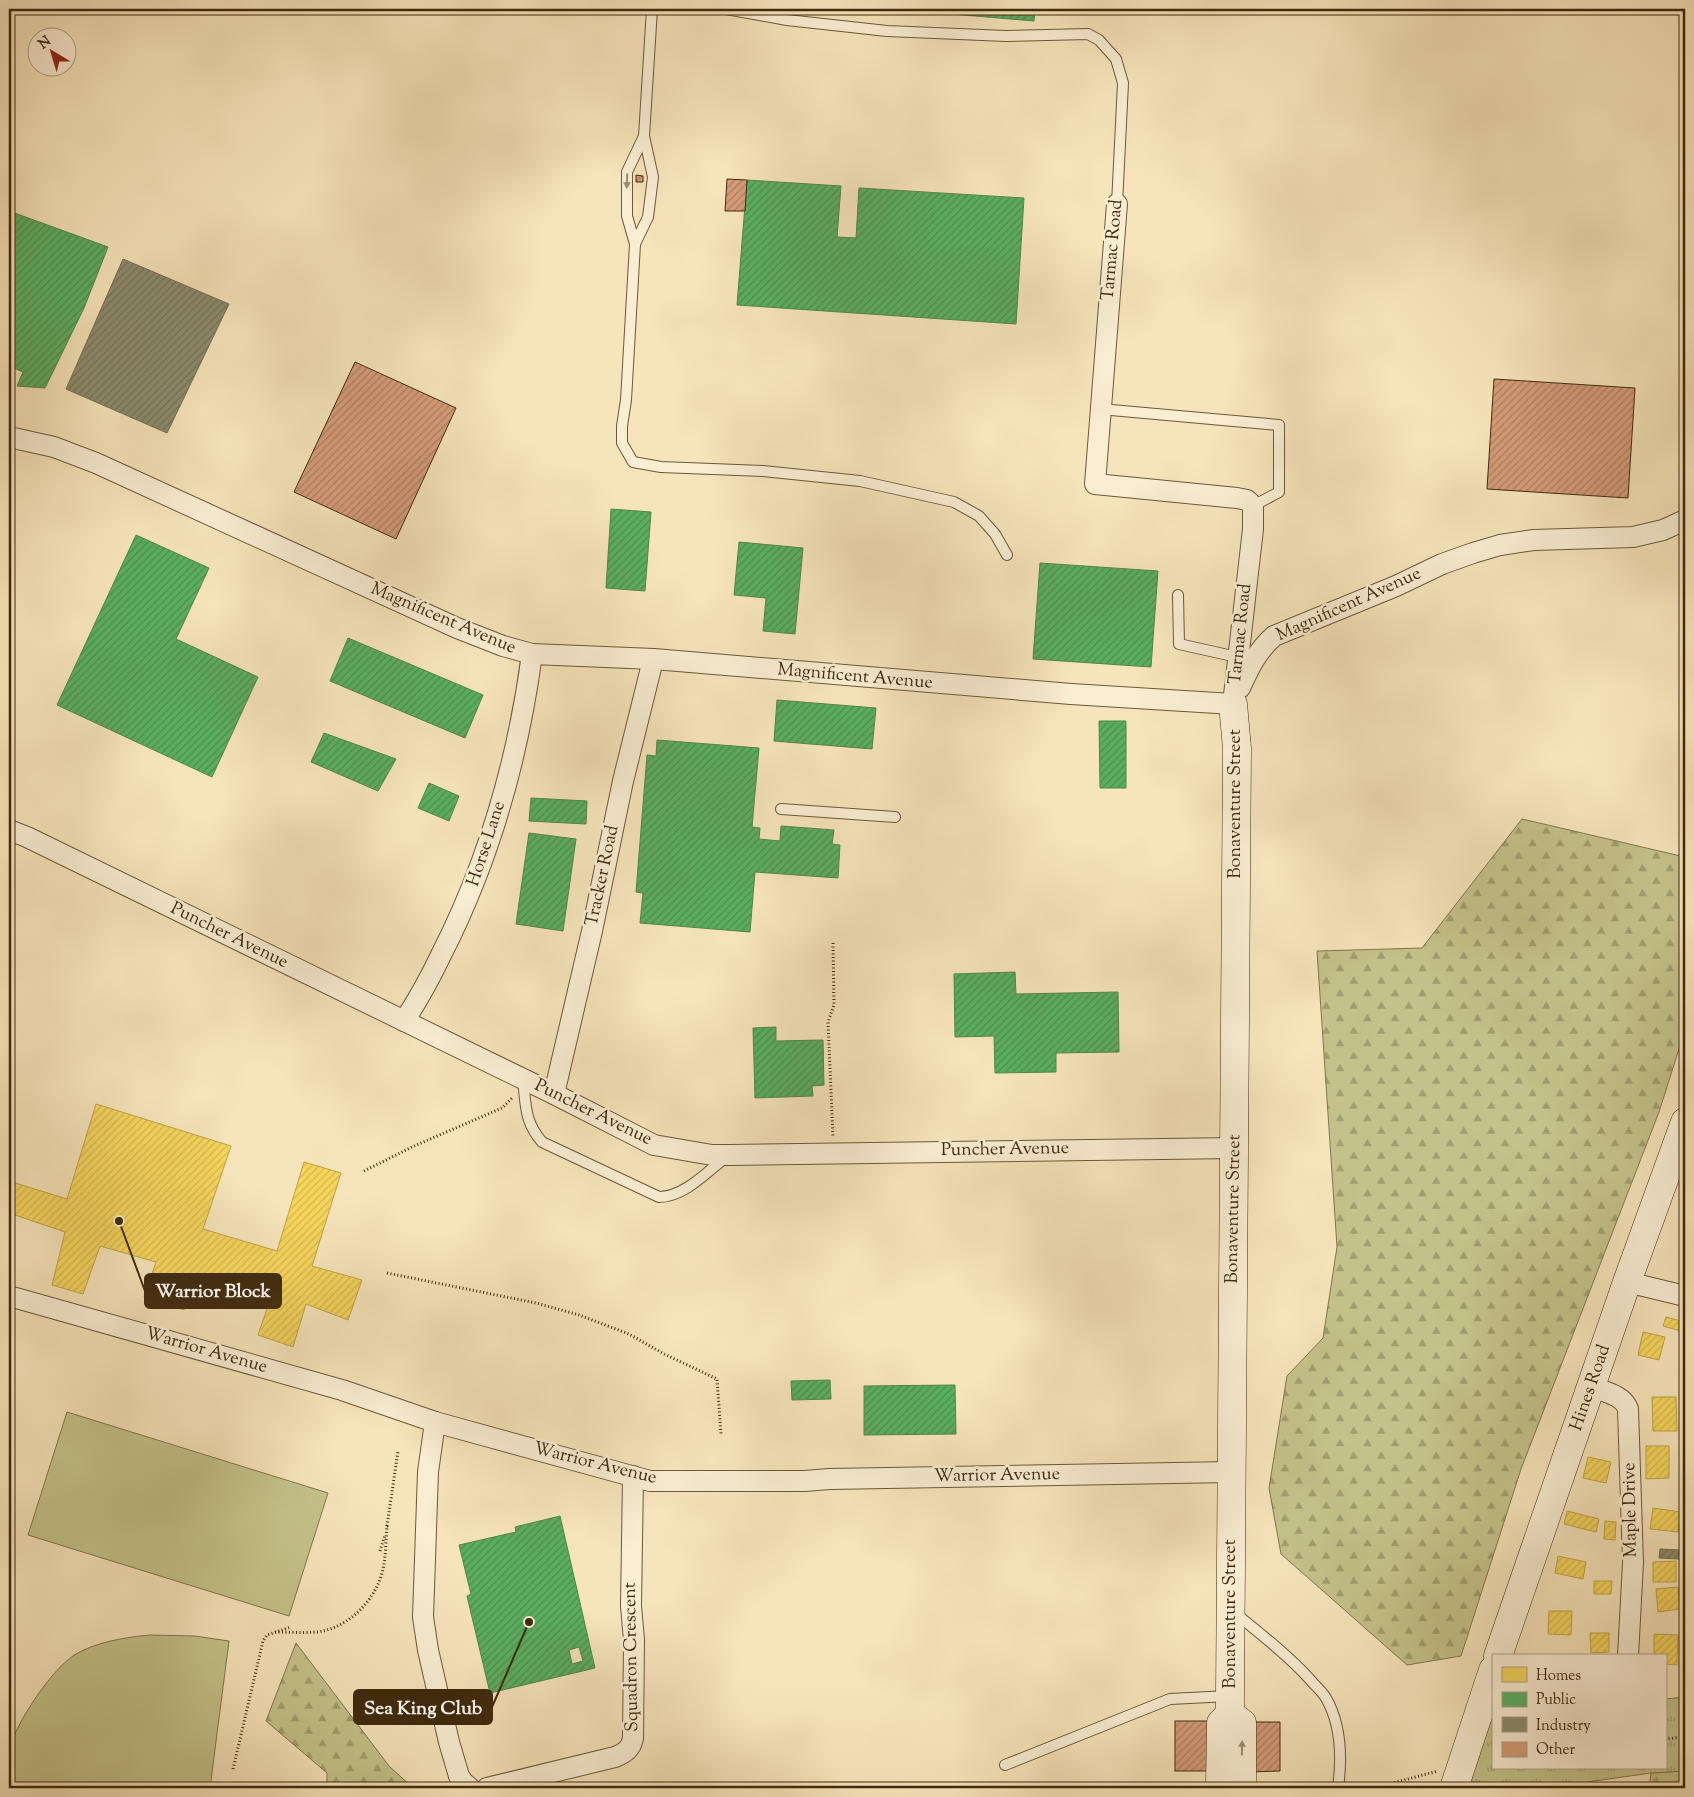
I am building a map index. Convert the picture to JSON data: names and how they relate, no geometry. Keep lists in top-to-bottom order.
{
  "streets": {
    "street": [
      "Tarmac Road",
      "Magnificent Avenue",
      "Bonaventure Street",
      "Horse Lane",
      "Tracker Road",
      "Puncher Avenue",
      "Warrior Avenue",
      "Hines Road",
      "Maple Drive",
      "Squadron Crescent"
    ]
  },
  "crossings": [
    ["Tarmac Road", "Magnificent Avenue"],
    ["Tarmac Road", "Bonaventure Street"],
    ["Magnificent Avenue", "Bonaventure Street"],
    ["Magnificent Avenue", "Horse Lane"],
    ["Magnificent Avenue", "Tracker Road"],
    ["Bonaventure Street", "Puncher Avenue"],
    ["Bonaventure Street", "Warrior Avenue"],
    ["Horse Lane", "Puncher Avenue"],
    ["Tracker Road", "Puncher Avenue"],
    ["Warrior Avenue", "Squadron Crescent"],
    ["Hines Road", "Maple Drive"]
  ],
  "places": ["Warrior Block", "Sea King Club"],
  "legend": [
    "Homes",
    "Public",
    "Industry",
    "Other"
  ],
  "north": "top left"
}
